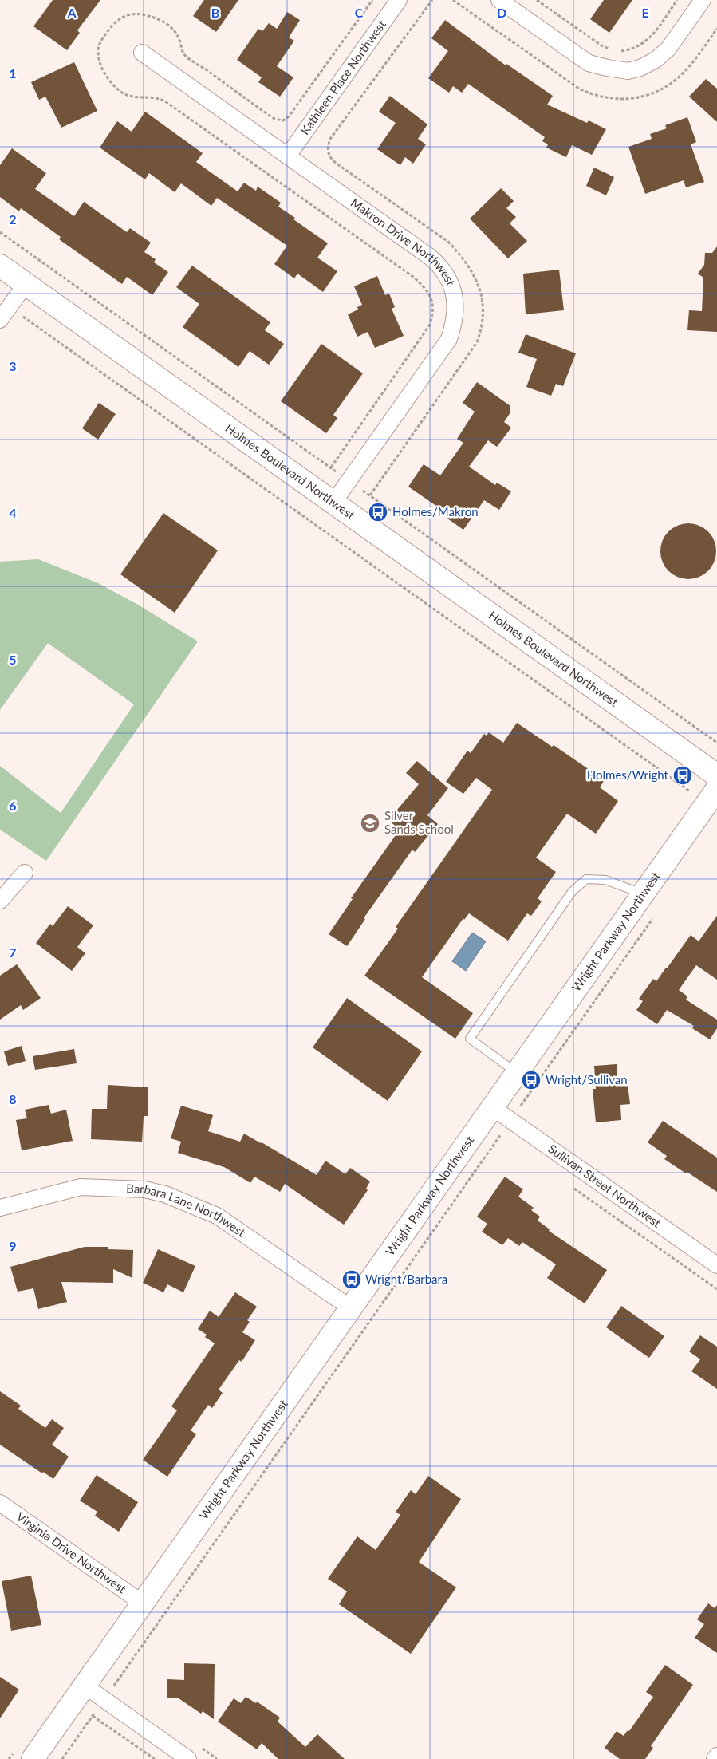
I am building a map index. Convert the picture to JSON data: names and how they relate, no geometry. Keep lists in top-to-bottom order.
{
  "streets": {
    "street": [
      "Kathleen Place Northwest",
      "Makron Drive Northwest",
      "Holmes Boulevard Northwest",
      "Wright Parkway Northwest",
      "Sullivan Street Northwest",
      "Barbara Lane Northwest",
      "Virginia Drive Northwest"
    ]
  },
  "crossings": [
    ["Kathleen Place Northwest", "Makron Drive Northwest"],
    ["Makron Drive Northwest", "Holmes Boulevard Northwest"],
    ["Wright Parkway Northwest", "Sullivan Street Northwest"],
    ["Wright Parkway Northwest", "Barbara Lane Northwest"],
    ["Wright Parkway Northwest", "Virginia Drive Northwest"]
  ],
  "places": {
    "bus stop": [
      "Holmes/Makron",
      "Holmes/Wright",
      "Wright/Sullivan",
      "Wright/Barbara"
    ],
    "school or university": ["Silver Sands School"]
  },
  "grid": {
    "columns": [
      "A",
      "B",
      "C",
      "D",
      "E"
    ],
    "rows": [
      "1",
      "2",
      "3",
      "4",
      "5",
      "6",
      "7",
      "8",
      "9"
    ]
  }
}
